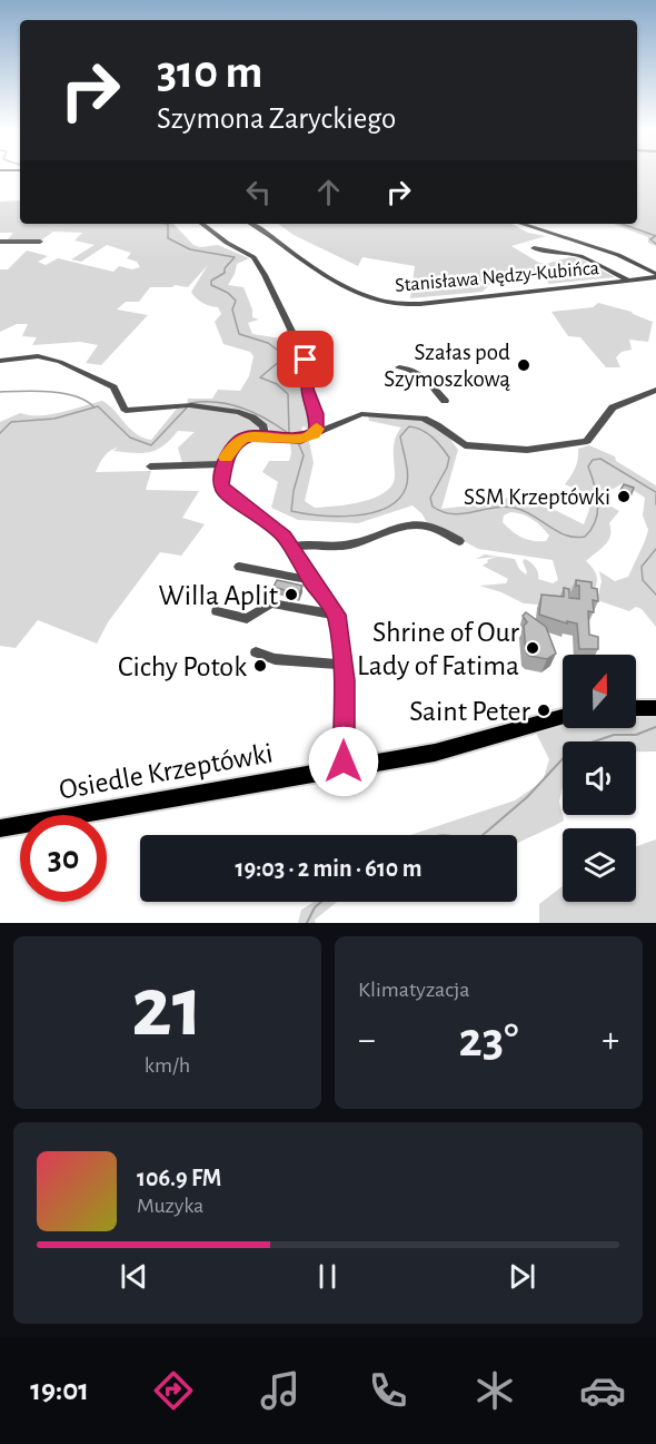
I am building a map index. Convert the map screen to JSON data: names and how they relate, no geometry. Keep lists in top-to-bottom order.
{
  "streets": {
    "main road": ["Osiedle Krzeptówki"],
    "street": ["Stanisława Nędzy-Kubińca"]
  },
  "places": [
    "Szałas pod Szymoszkową",
    "SSM Krzeptówki",
    "Willa Aplit",
    "Shrine of Our Lady of Fatima",
    "Cichy Potok",
    "Saint Peter"
  ],
  "north": "top",
  "page": {
    "turn": ["310 m", "Szymona Zaryckiego"],
    "limit": "30",
    "trip": "19:03 · 2 min · 610 m",
    "tile": [
      ["21", "km/h"],
      "Klimatyzacja"
    ],
    "heat": ["−", "23°", "+"],
    "song": ["106.9 FM", "Muzyka"],
    "tabs": "19:01"
  }
}
